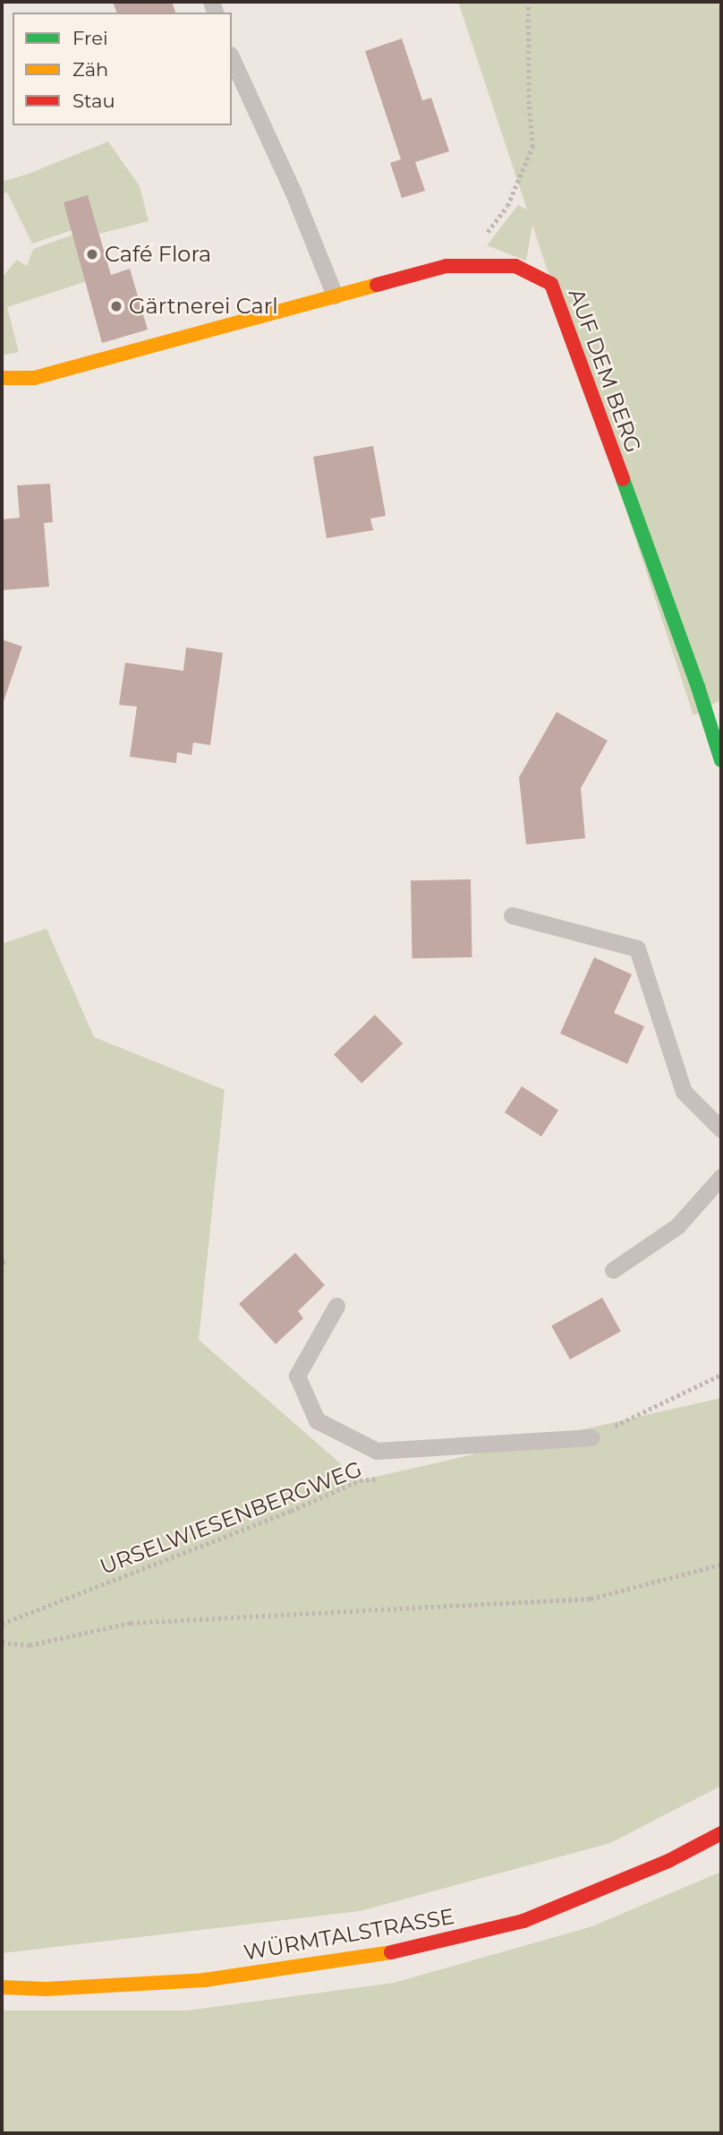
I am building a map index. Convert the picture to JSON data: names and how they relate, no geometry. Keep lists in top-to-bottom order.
{
  "streets": {
    "street": ["AUF DEM BERG", "WÜRMTALSTRASSE"],
    "path": ["URSELWIESENBERGWEG"]
  },
  "places": ["Café Flora", "Gärtnerei Carl"],
  "legend": ["Frei", "Zäh", "Stau"]
}
